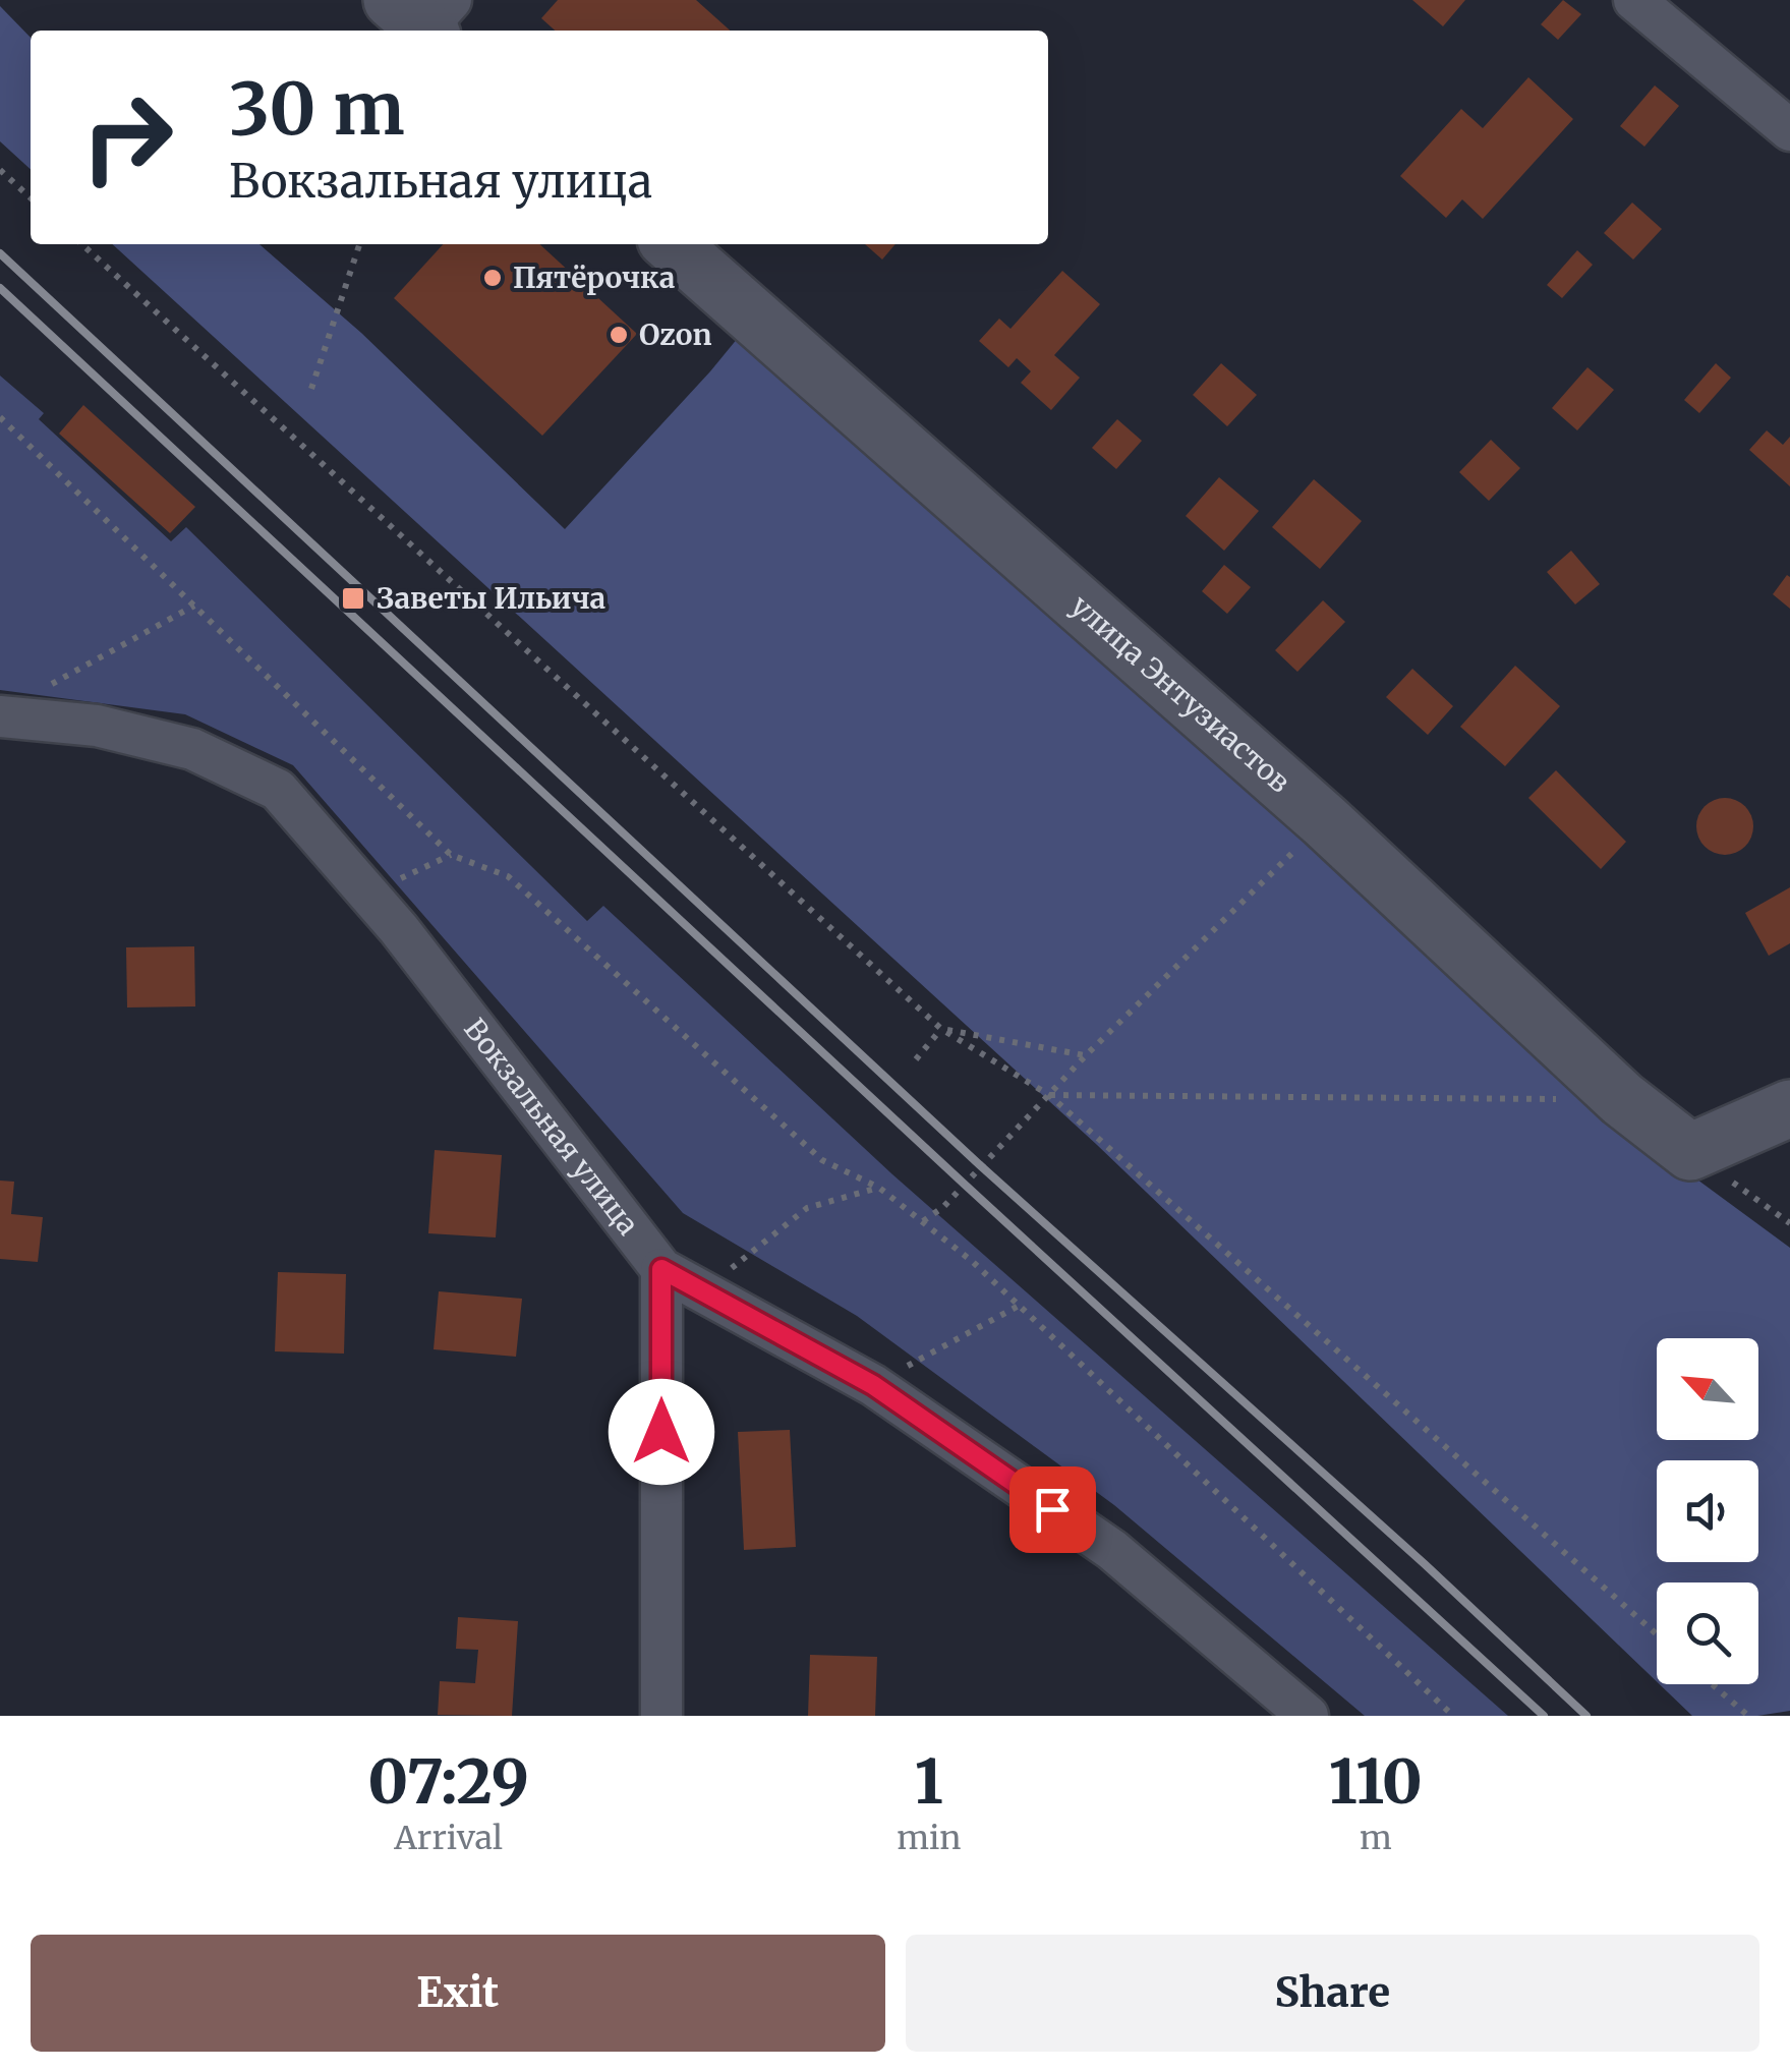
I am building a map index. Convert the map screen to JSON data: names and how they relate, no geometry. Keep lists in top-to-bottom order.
{
  "streets": {
    "street": ["улица Энтузиастов", "Вокзальная улица"]
  },
  "places": {
    "other": ["Пятёрочка", "Ozon"],
    "transit": ["Заветы Ильича"]
  },
  "north": "top left",
  "page": {
    "turn": ["30 m", "Вокзальная улица"],
    "eta": [
      "07:29",
      "Arrival",
      "1",
      "min",
      "110",
      "m"
    ],
    "buttons": ["Exit", "Share"]
  }
}
